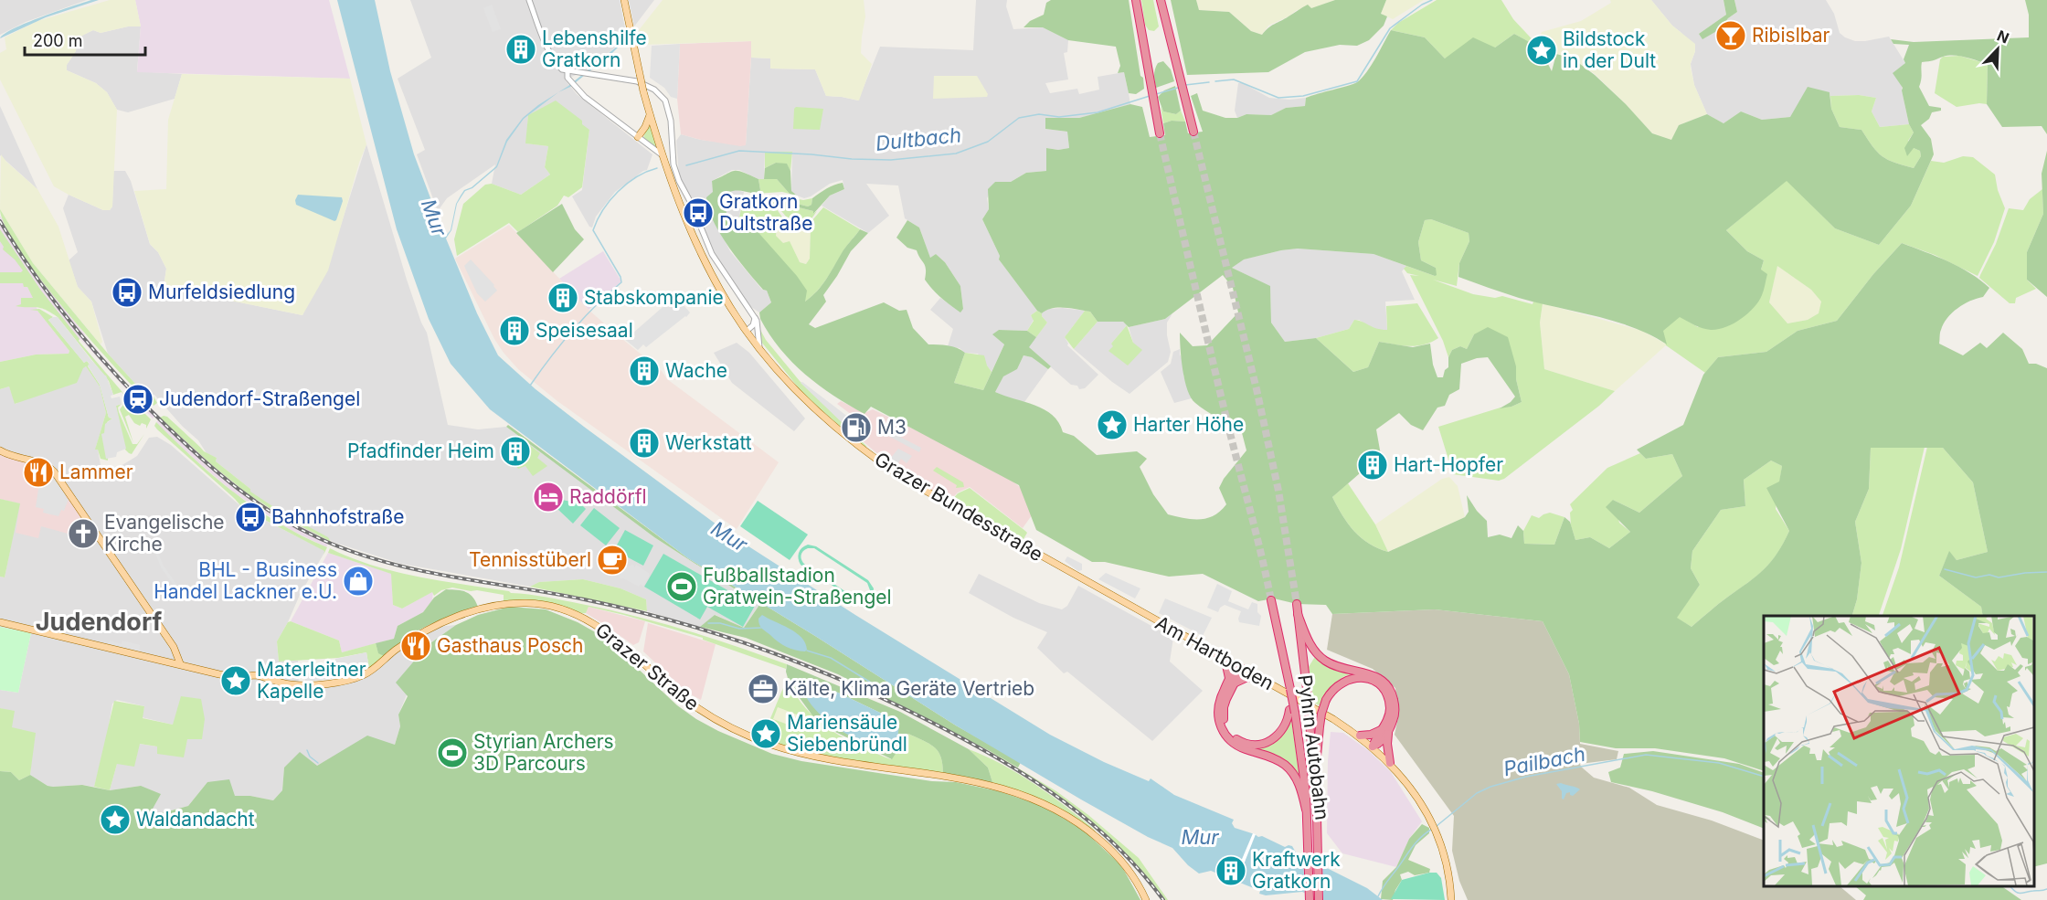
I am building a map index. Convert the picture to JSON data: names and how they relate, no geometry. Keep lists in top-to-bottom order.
{
  "streets": {
    "highway": ["Pyhrn Autobahn"],
    "main road": ["Grazer Bundesstraße", "Am Hartboden", "Grazer Straße"]
  },
  "crossings": [
    ["Grazer Bundesstraße", "Am Hartboden"]
  ],
  "districts": ["Judendorf"],
  "water": ["Dultbach", "Mur", "Pailbach"],
  "places": {
    "bar": ["Ribislbar"],
    "building": [
      "Lebenshilfe Gratkorn",
      "Stabskompanie",
      "Speisesaal",
      "Wache",
      "Werkstatt",
      "Pfadfinder Heim",
      "Hart-Hopfer",
      "Kraftwerk Gratkorn"
    ],
    "place": [
      "Bildstock in der Dult",
      "Harter Höhe",
      "Materleitner Kapelle",
      "Mariensäule Siebenbründl",
      "Waldandacht"
    ],
    "bus stop": ["Gratkorn Dultstraße", "Murfeldsiedlung", "Bahnhofstraße"],
    "station": ["Judendorf-Straßengel"],
    "fuel station": ["M3"],
    "restaurant": ["Lammer", "Gasthaus Posch"],
    "hotel": ["Raddörfl"],
    "church": ["Evangelische Kirche"],
    "cafe": ["Tennisstüberl"],
    "shop": ["BHL - Business Handel Lackner e.U."],
    "sports": ["Fußballstadion Gratwein-Straßengel", "Styrian Archers 3D Parcours"],
    "office": ["Kälte, Klima Geräte Vertrieb"]
  },
  "scale_bar": "200 m",
  "north": "top right"
}
